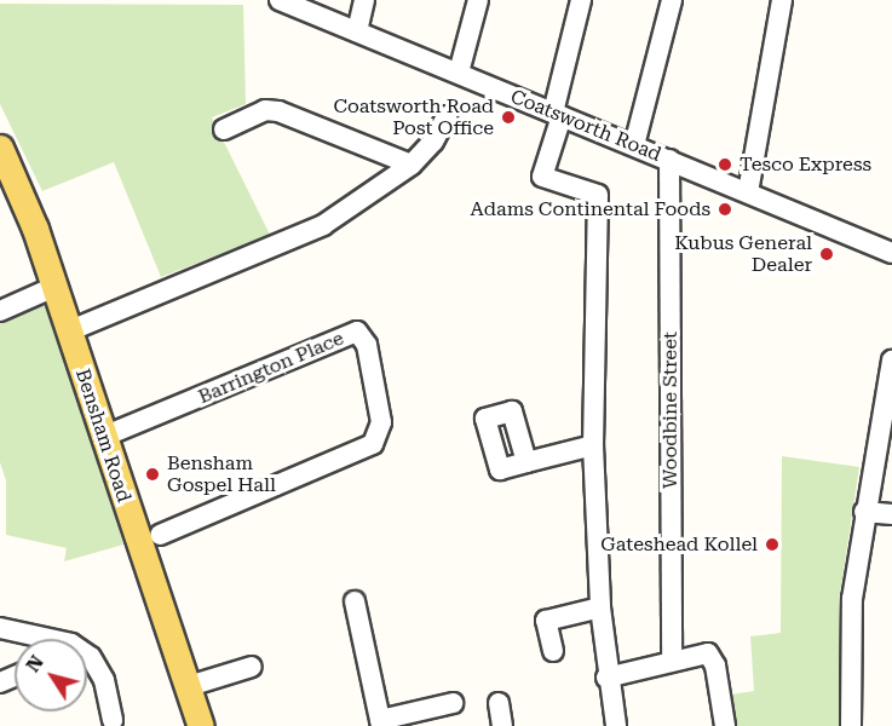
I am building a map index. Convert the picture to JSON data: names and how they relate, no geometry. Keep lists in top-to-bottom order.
{
  "streets": {
    "main road": ["Bensham Road"],
    "street": ["Coatsworth Road", "Barrington Place", "Woodbine Street"]
  },
  "crossings": [
    ["Coatsworth Road", "Woodbine Street"],
    ["Barrington Place", "Bensham Road"]
  ],
  "places": [
    "Coatsworth Road Post Office",
    "Tesco Express",
    "Adams Continental Foods",
    "Kubus General Dealer",
    "Bensham Gospel Hall",
    "Gateshead Kollel"
  ],
  "north": "top left"
}
